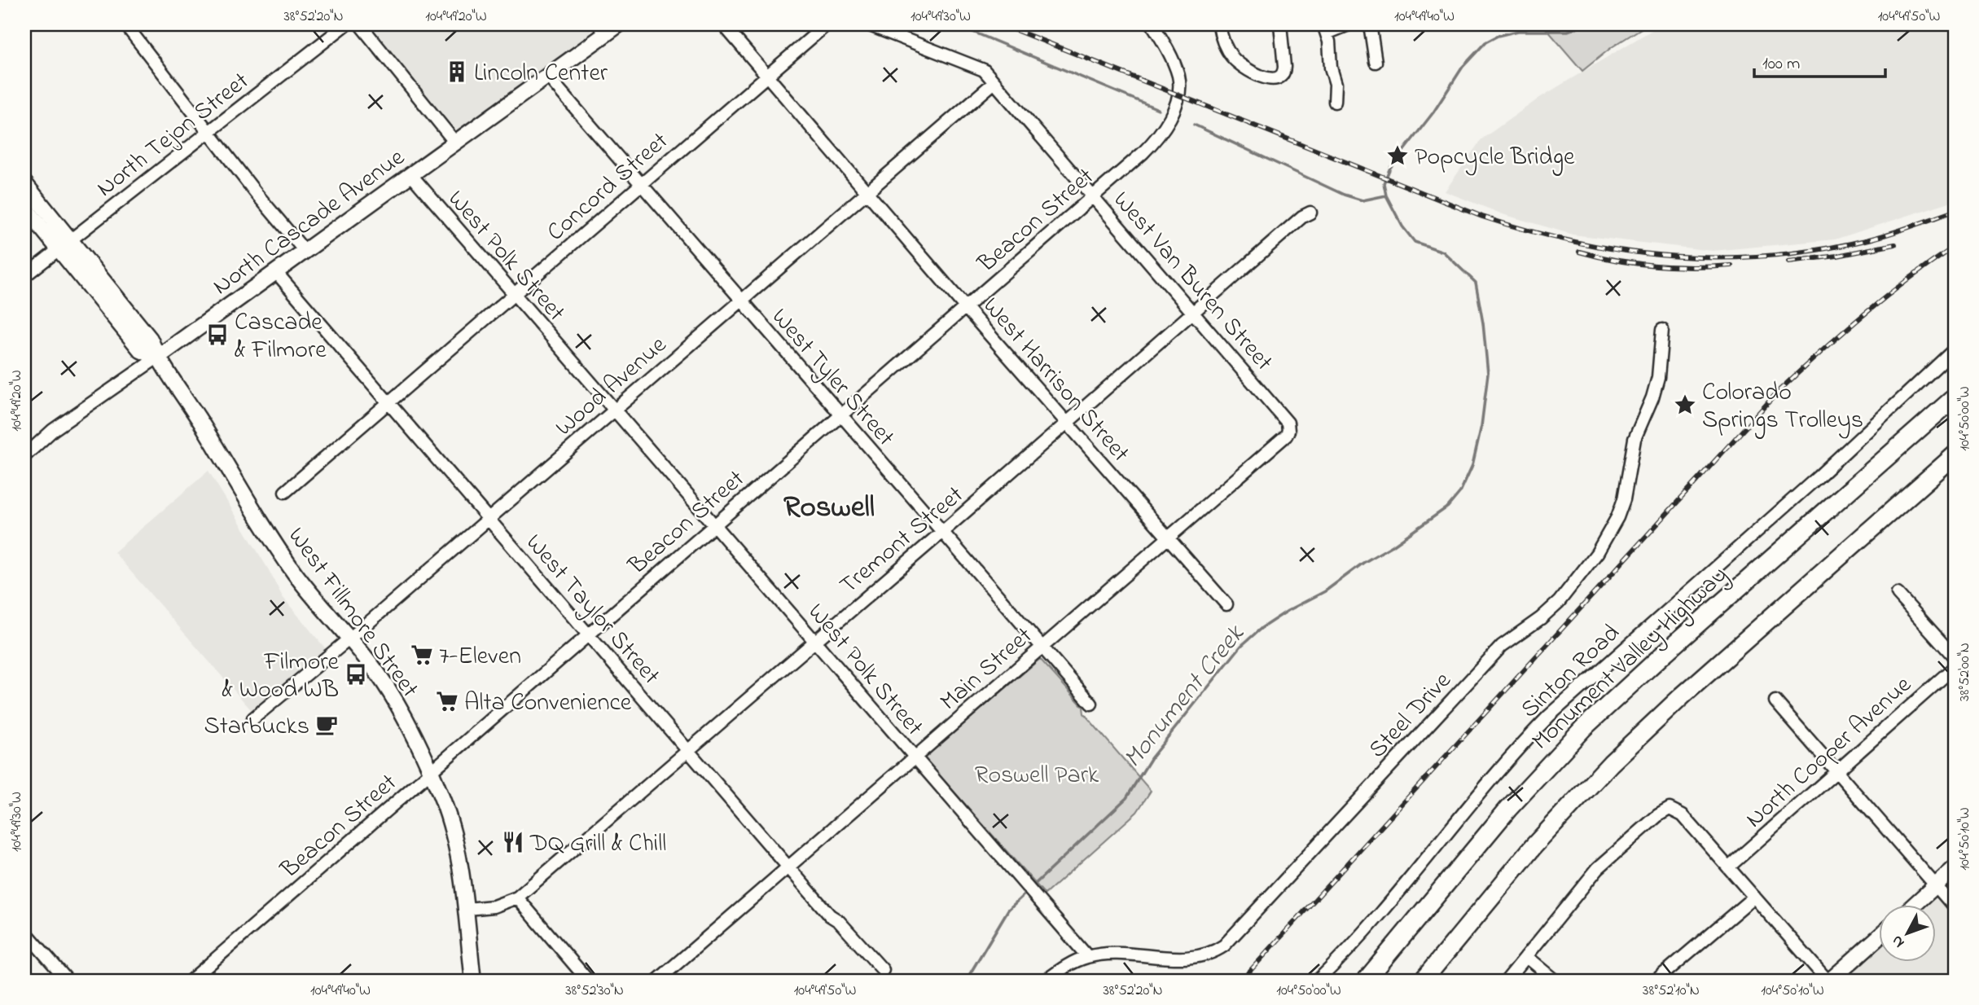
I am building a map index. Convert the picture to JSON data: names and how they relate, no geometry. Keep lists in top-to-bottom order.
{
  "streets": {
    "highway": ["Monument Valley Highway"],
    "main road": ["North Cascade Avenue", "West Fillmore Street"],
    "street": [
      "North Tejon Street",
      "Concord Street",
      "Beacon Street",
      "West Polk Street",
      "West Van Buren Street",
      "West Tyler Street",
      "West Harrison Street",
      "Wood Avenue",
      "Tremont Street",
      "West Taylor Street",
      "Main Street",
      "Sinton Road",
      "Steel Drive",
      "North Cooper Avenue"
    ]
  },
  "crossings": [
    ["North Tejon Street", "West Fillmore Street"],
    ["Concord Street", "West Polk Street"],
    ["Concord Street", "West Tyler Street"],
    ["Concord Street", "West Harrison Street"],
    ["Concord Street", "West Taylor Street"],
    ["Beacon Street", "West Polk Street"],
    ["Beacon Street", "West Van Buren Street"],
    ["Beacon Street", "West Tyler Street"],
    ["Beacon Street", "West Harrison Street"],
    ["Beacon Street", "West Taylor Street"],
    ["Beacon Street", "West Fillmore Street"],
    ["North Cascade Avenue", "West Polk Street"],
    ["North Cascade Avenue", "West Tyler Street"],
    ["North Cascade Avenue", "West Taylor Street"],
    ["North Cascade Avenue", "West Fillmore Street"],
    ["West Polk Street", "Wood Avenue"],
    ["West Polk Street", "Tremont Street"],
    ["West Polk Street", "Main Street"],
    ["West Polk Street", "Steel Drive"],
    ["West Van Buren Street", "Wood Avenue"],
    ["West Van Buren Street", "Tremont Street"],
    ["West Van Buren Street", "Main Street"],
    ["West Tyler Street", "Wood Avenue"],
    ["West Tyler Street", "Tremont Street"],
    ["West Tyler Street", "Main Street"],
    ["West Harrison Street", "Wood Avenue"],
    ["West Harrison Street", "Tremont Street"],
    ["West Harrison Street", "Main Street"],
    ["Wood Avenue", "West Taylor Street"],
    ["Wood Avenue", "West Fillmore Street"],
    ["Tremont Street", "West Taylor Street"],
    ["West Taylor Street", "Main Street"]
  ],
  "districts": ["Roswell"],
  "water": ["Monument Creek"],
  "parks": ["Roswell Park"],
  "places": {
    "building": ["Lincoln Center"],
    "place": ["Popcycle Bridge", "Colorado Springs Trolleys"],
    "bus stop": ["Cascade & Filmore", "Filmore & Wood WB"],
    "supermarket": ["7-Eleven", "Alta Convenience"],
    "cafe": ["Starbucks"],
    "restaurant": ["DQ Grill & Chill"]
  },
  "scale_bar": "100 m",
  "north": "bottom left",
  "coordinates": [
    "38°52'20\"N",
    "104°49'20\"W",
    "104°49'30\"W",
    "104°49'40\"W",
    "104°49'50\"W",
    "104°50'00\"W",
    "38°52'00\"N",
    "104°50'10\"W",
    "38°52'30\"N",
    "38°52'10\"N"
  ]
}
